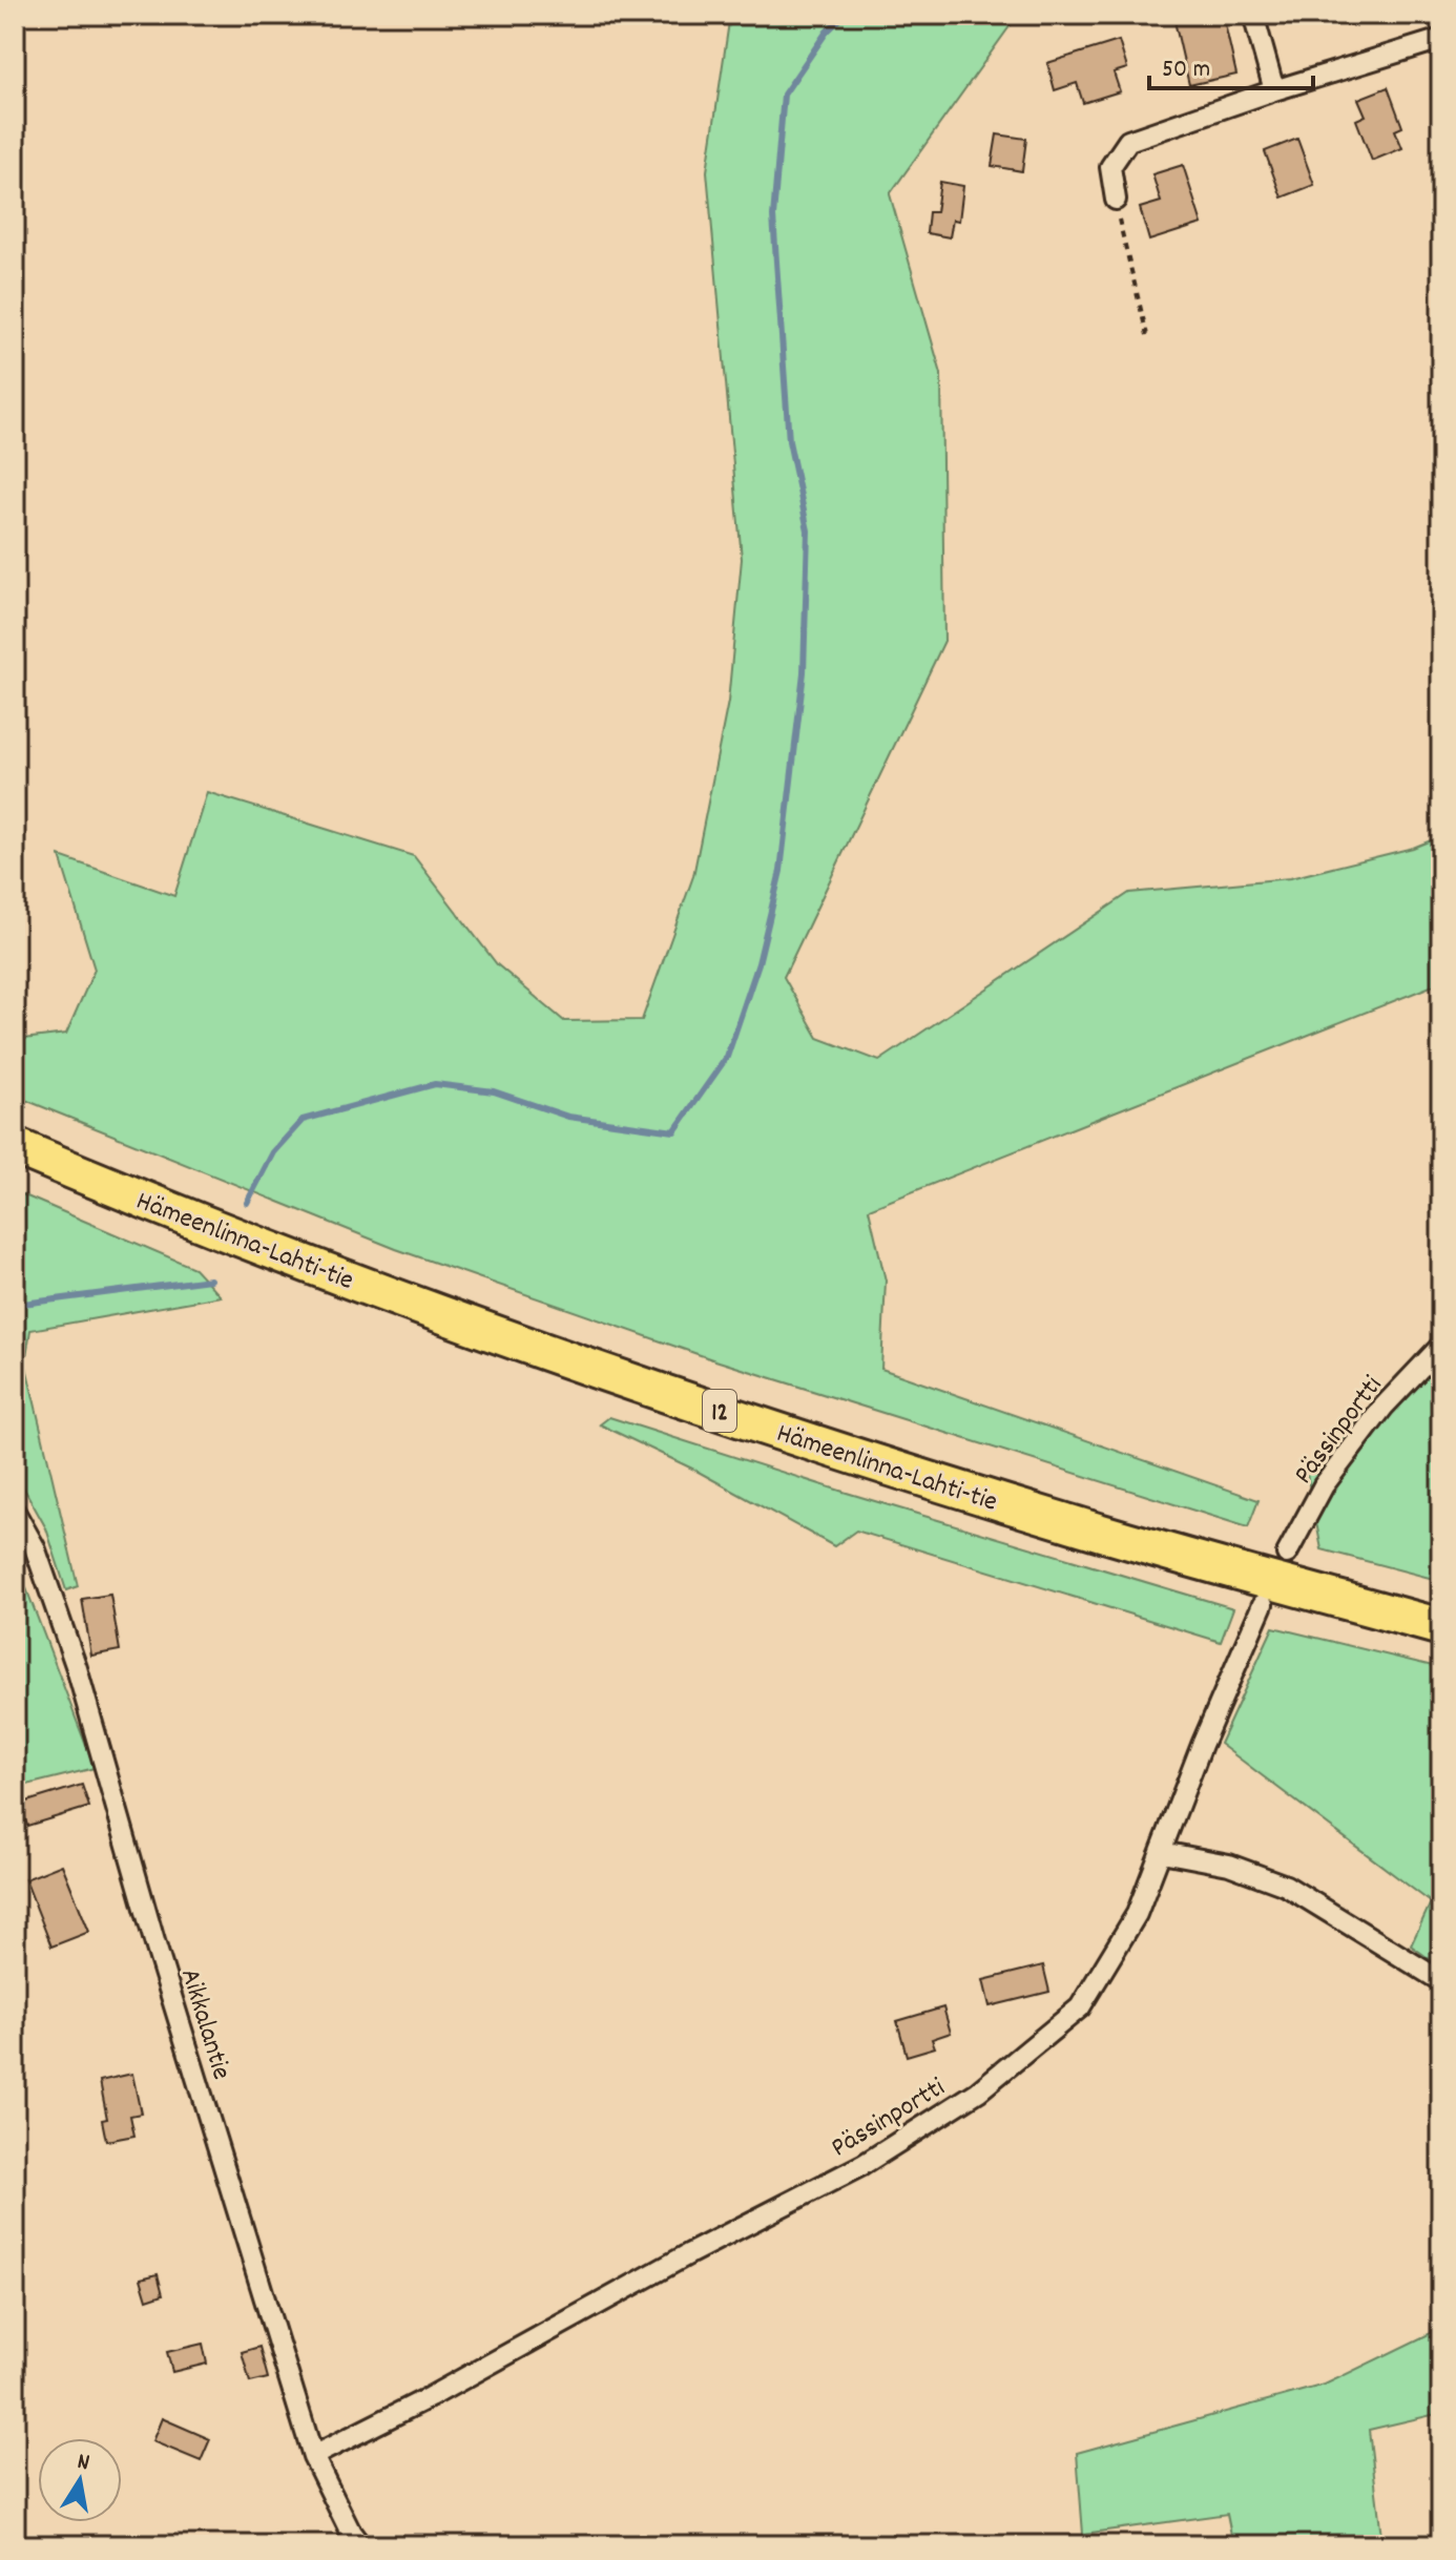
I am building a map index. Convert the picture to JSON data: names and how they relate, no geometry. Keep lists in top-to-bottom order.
{
  "streets": {
    "highway": ["Hämeenlinna-Lahti-tie", "12"],
    "street": ["Pässinportti", "Aikkalantie"]
  },
  "crossings": [
    ["Pässinportti", "Aikkalantie"]
  ],
  "scale_bar": "50 m",
  "north": "top"
}
